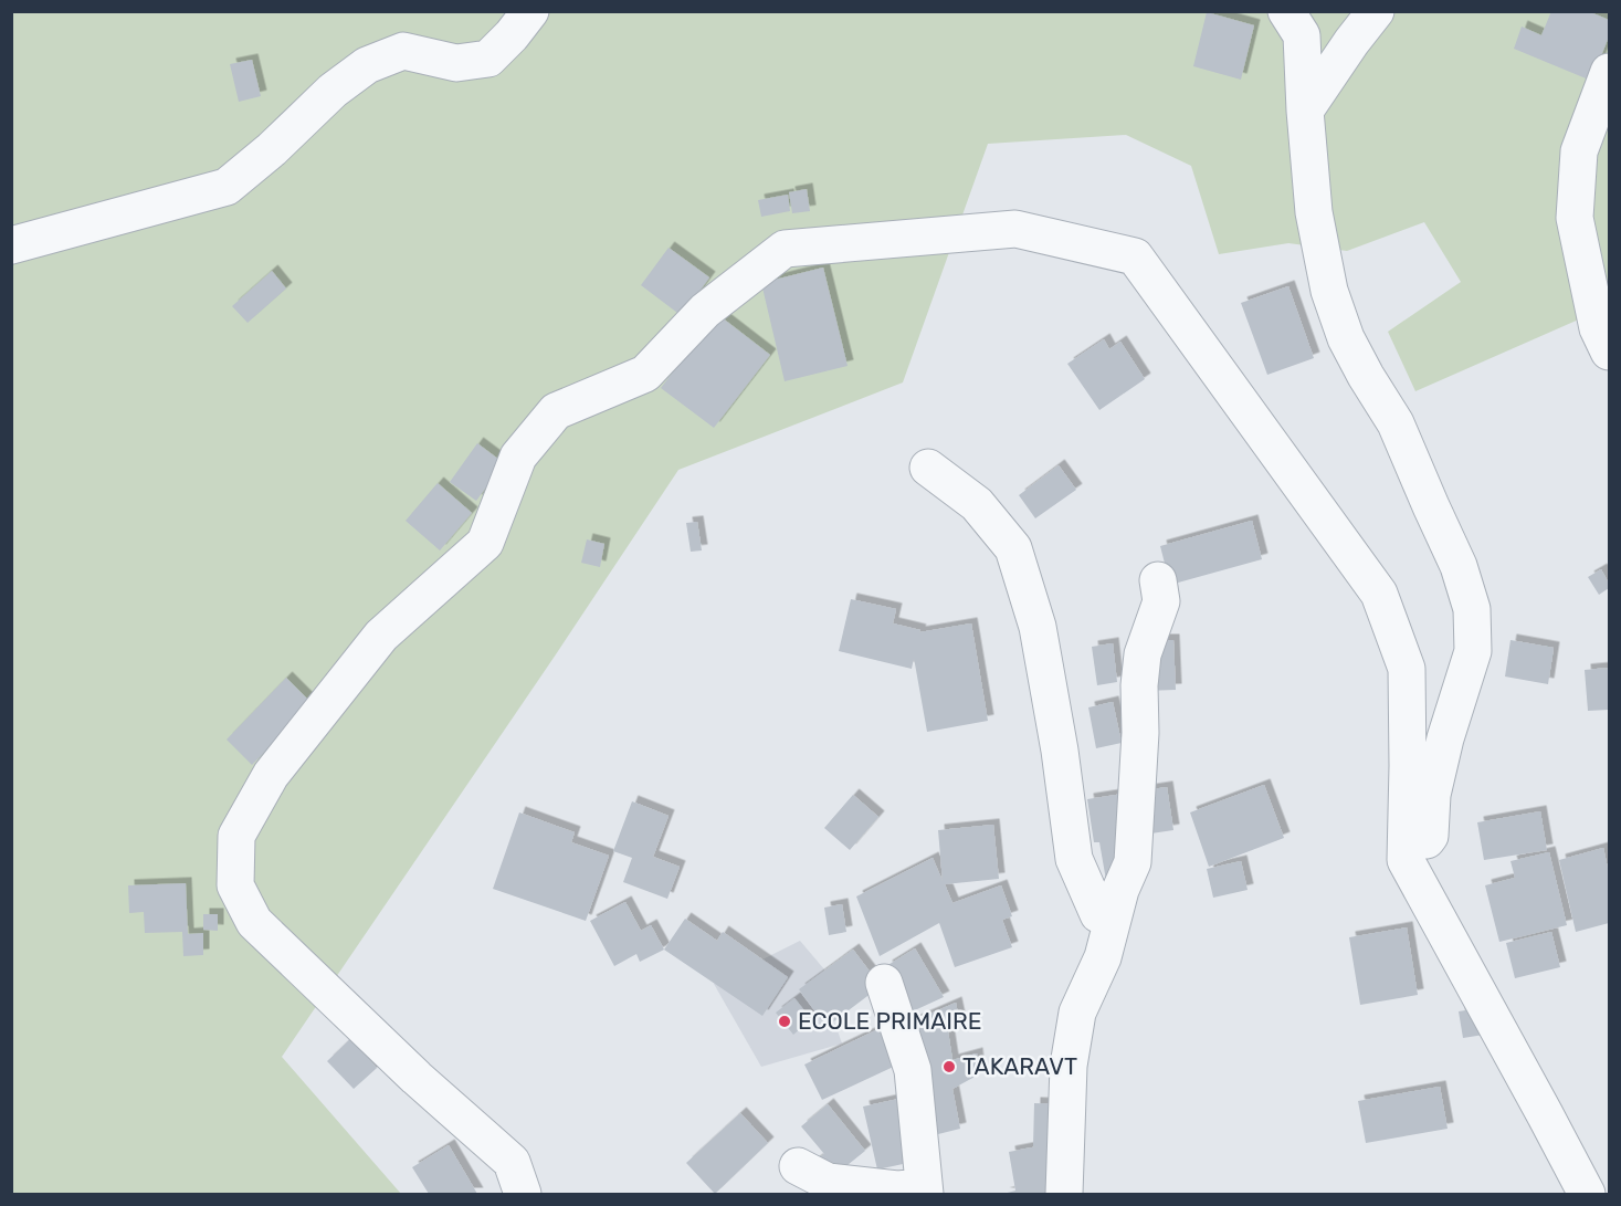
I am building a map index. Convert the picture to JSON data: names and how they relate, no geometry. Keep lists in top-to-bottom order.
{
  "places": ["ECOLE PRIMAIRE", "TAKARAVT"]
}
